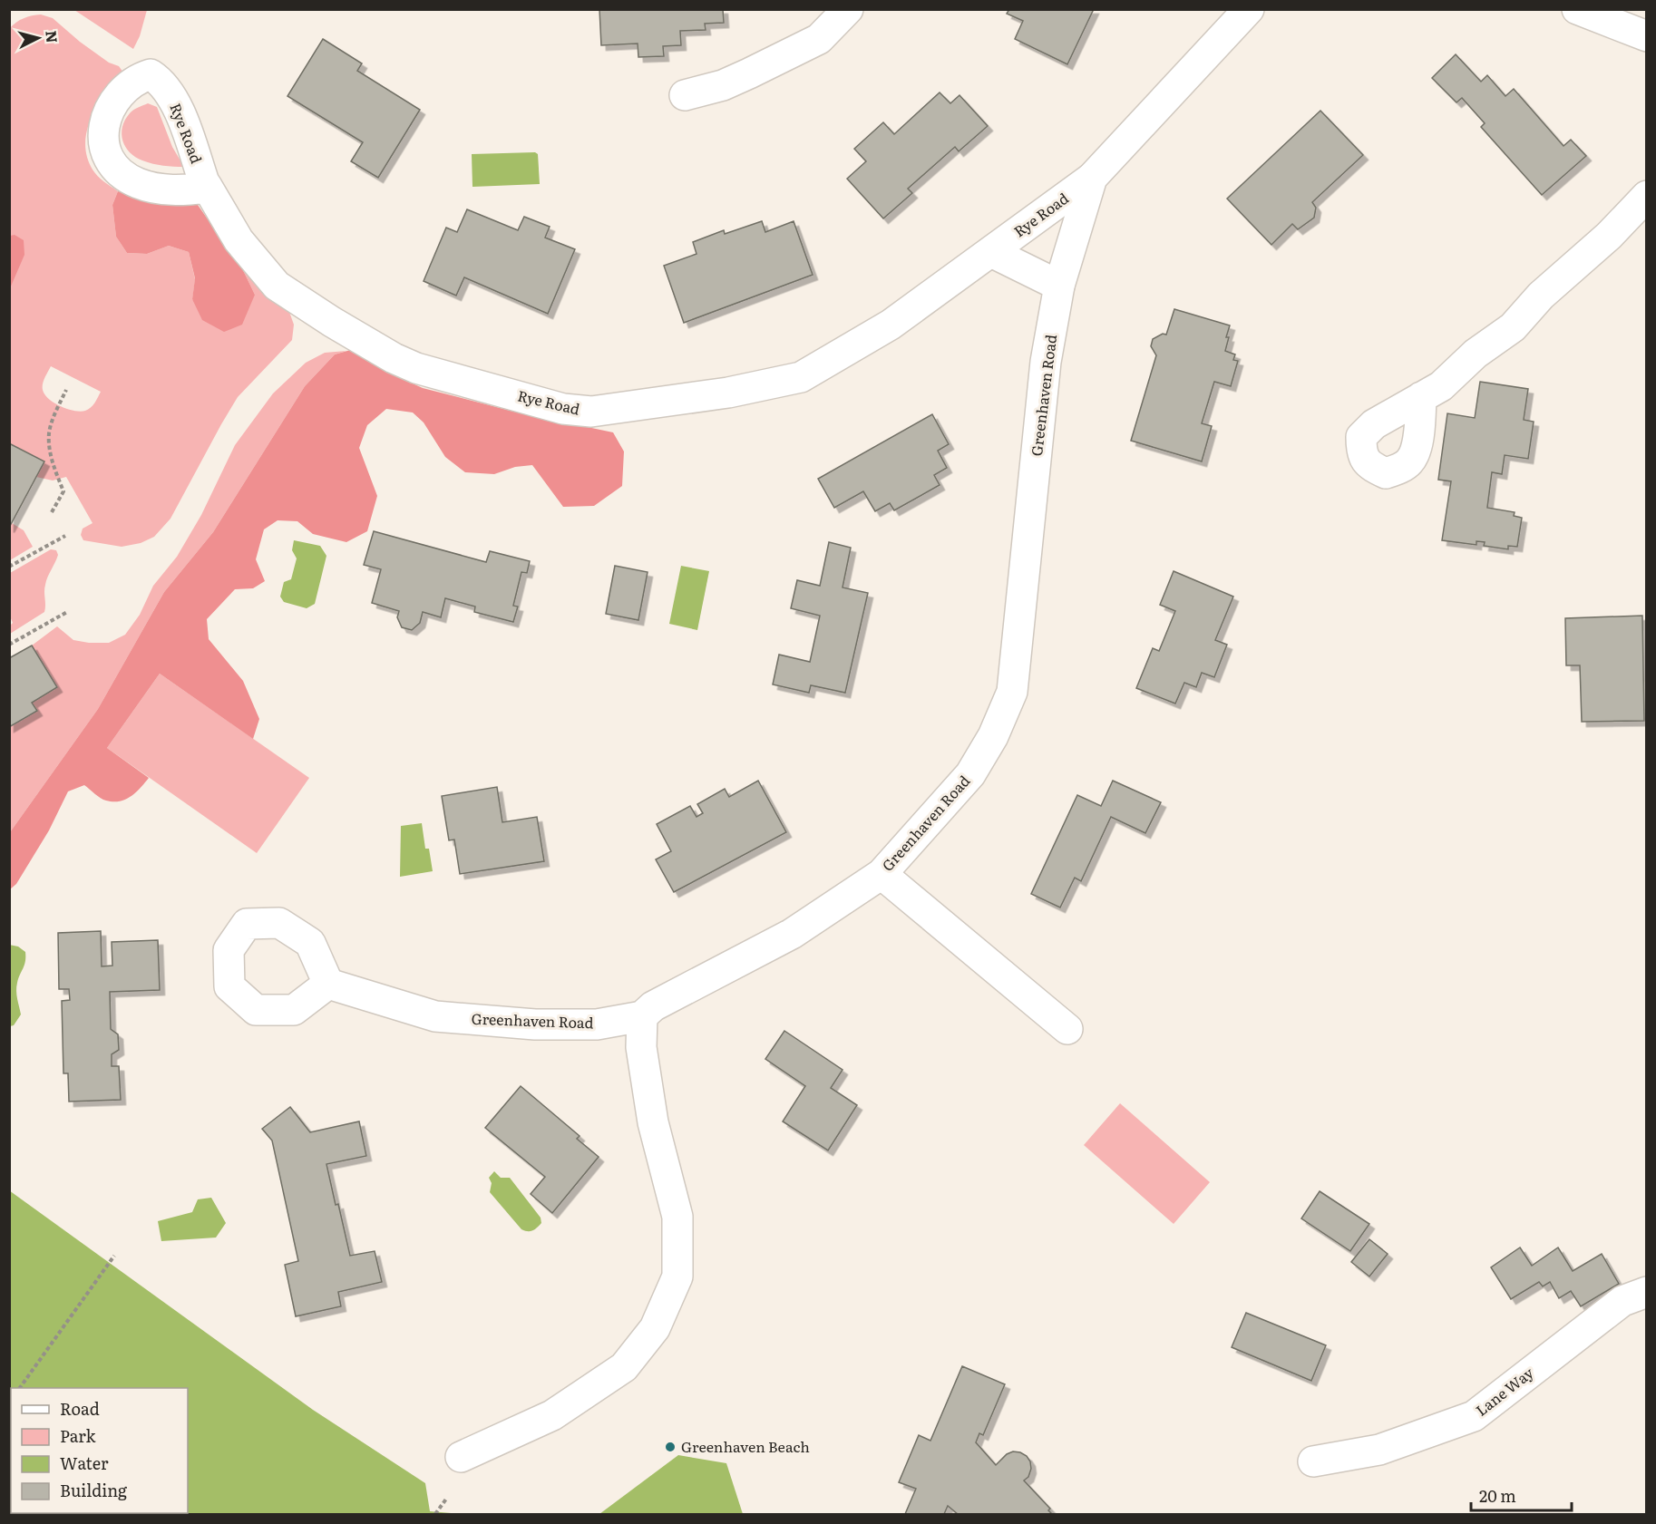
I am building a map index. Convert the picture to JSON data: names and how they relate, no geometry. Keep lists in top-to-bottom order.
{
  "streets": {
    "street": ["Rye Road", "Greenhaven Road", "Lane Way"]
  },
  "crossings": [
    ["Rye Road", "Greenhaven Road"]
  ],
  "places": ["Greenhaven Beach"],
  "legend": [
    "Road",
    "Park",
    "Water",
    "Building"
  ],
  "scale_bar": "20 m",
  "north": "right"
}
